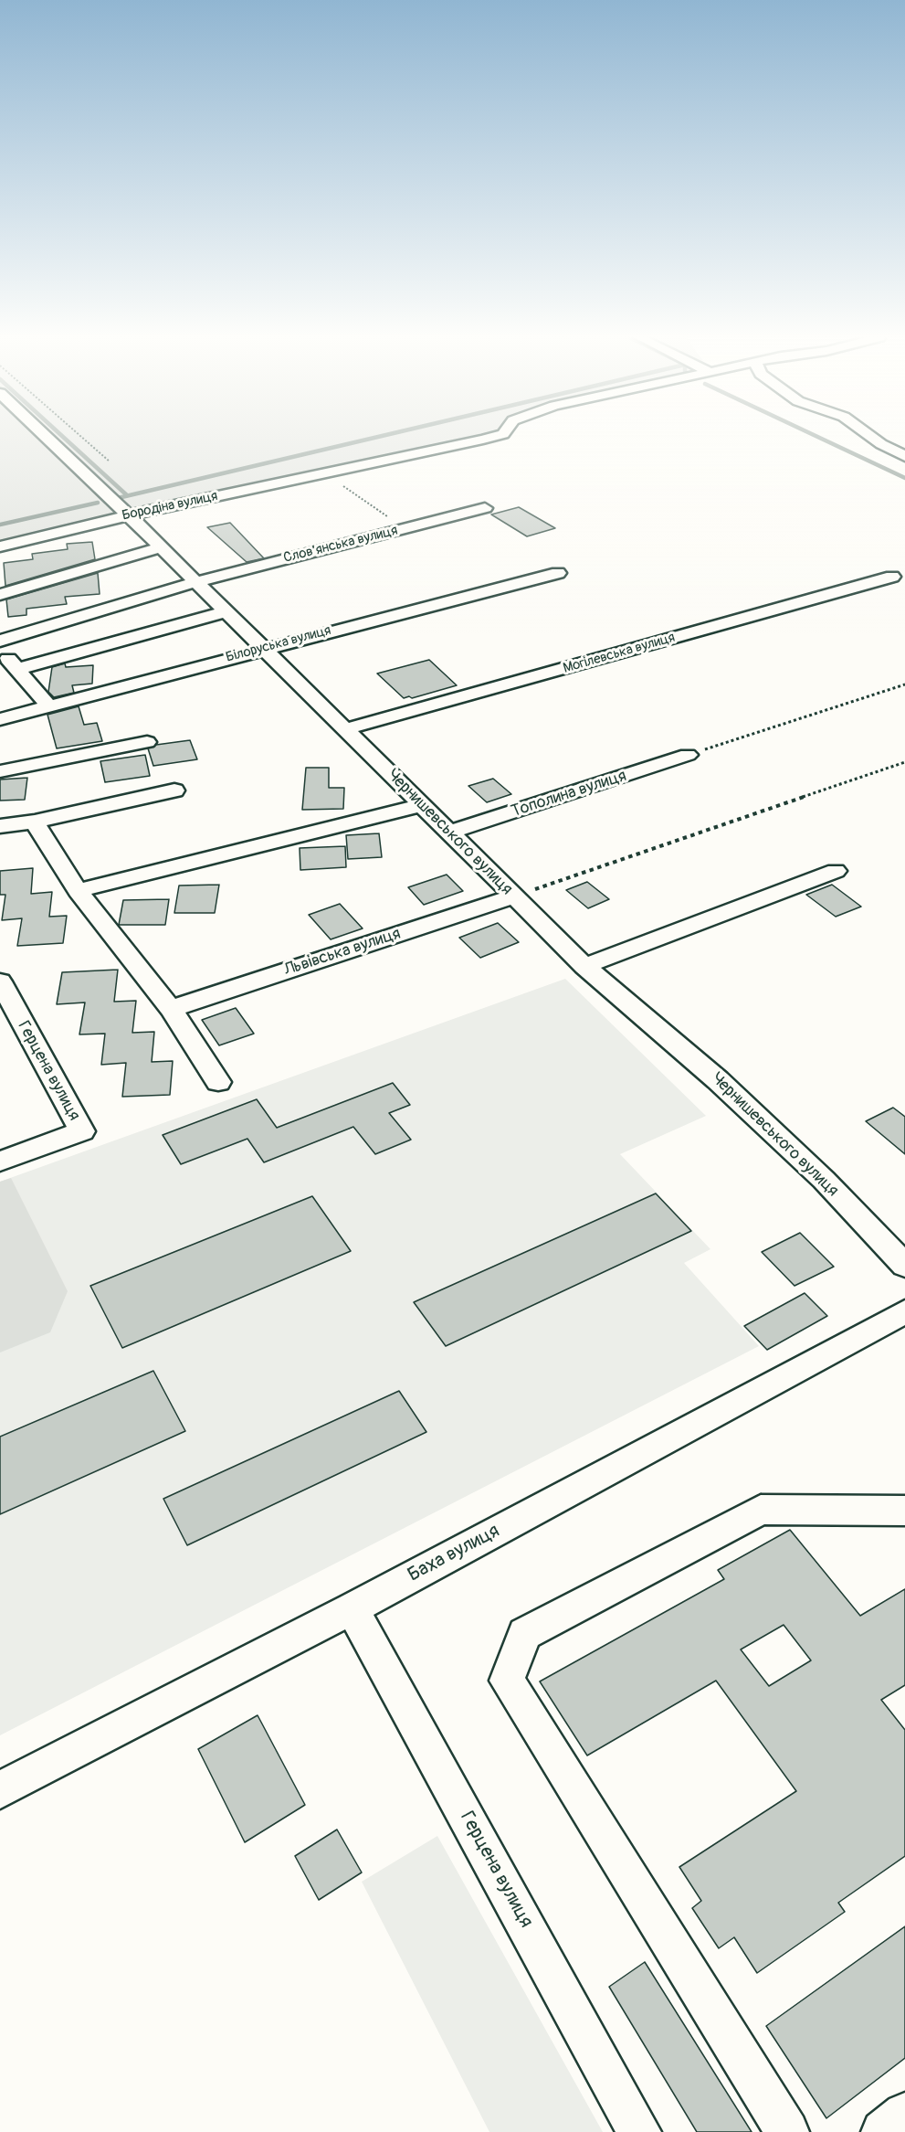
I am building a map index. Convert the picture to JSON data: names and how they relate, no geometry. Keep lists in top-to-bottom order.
{
  "streets": {
    "street": [
      "Бородіна вулиця",
      "Слов’янська вулиця",
      "Білоруська вулиця",
      "Могілевська вулиця",
      "Тополина вулиця",
      "Чернишевського вулиця",
      "Львівська вулиця",
      "Герцена вулиця",
      "Баха вулиця"
    ]
  },
  "crossings": [
    ["Бородіна вулиця", "Чернишевського вулиця"],
    ["Слов’янська вулиця", "Чернишевського вулиця"],
    ["Білоруська вулиця", "Чернишевського вулиця"],
    ["Могілевська вулиця", "Чернишевського вулиця"],
    ["Тополина вулиця", "Чернишевського вулиця"],
    ["Чернишевського вулиця", "Львівська вулиця"],
    ["Герцена вулиця", "Баха вулиця"]
  ]
}
